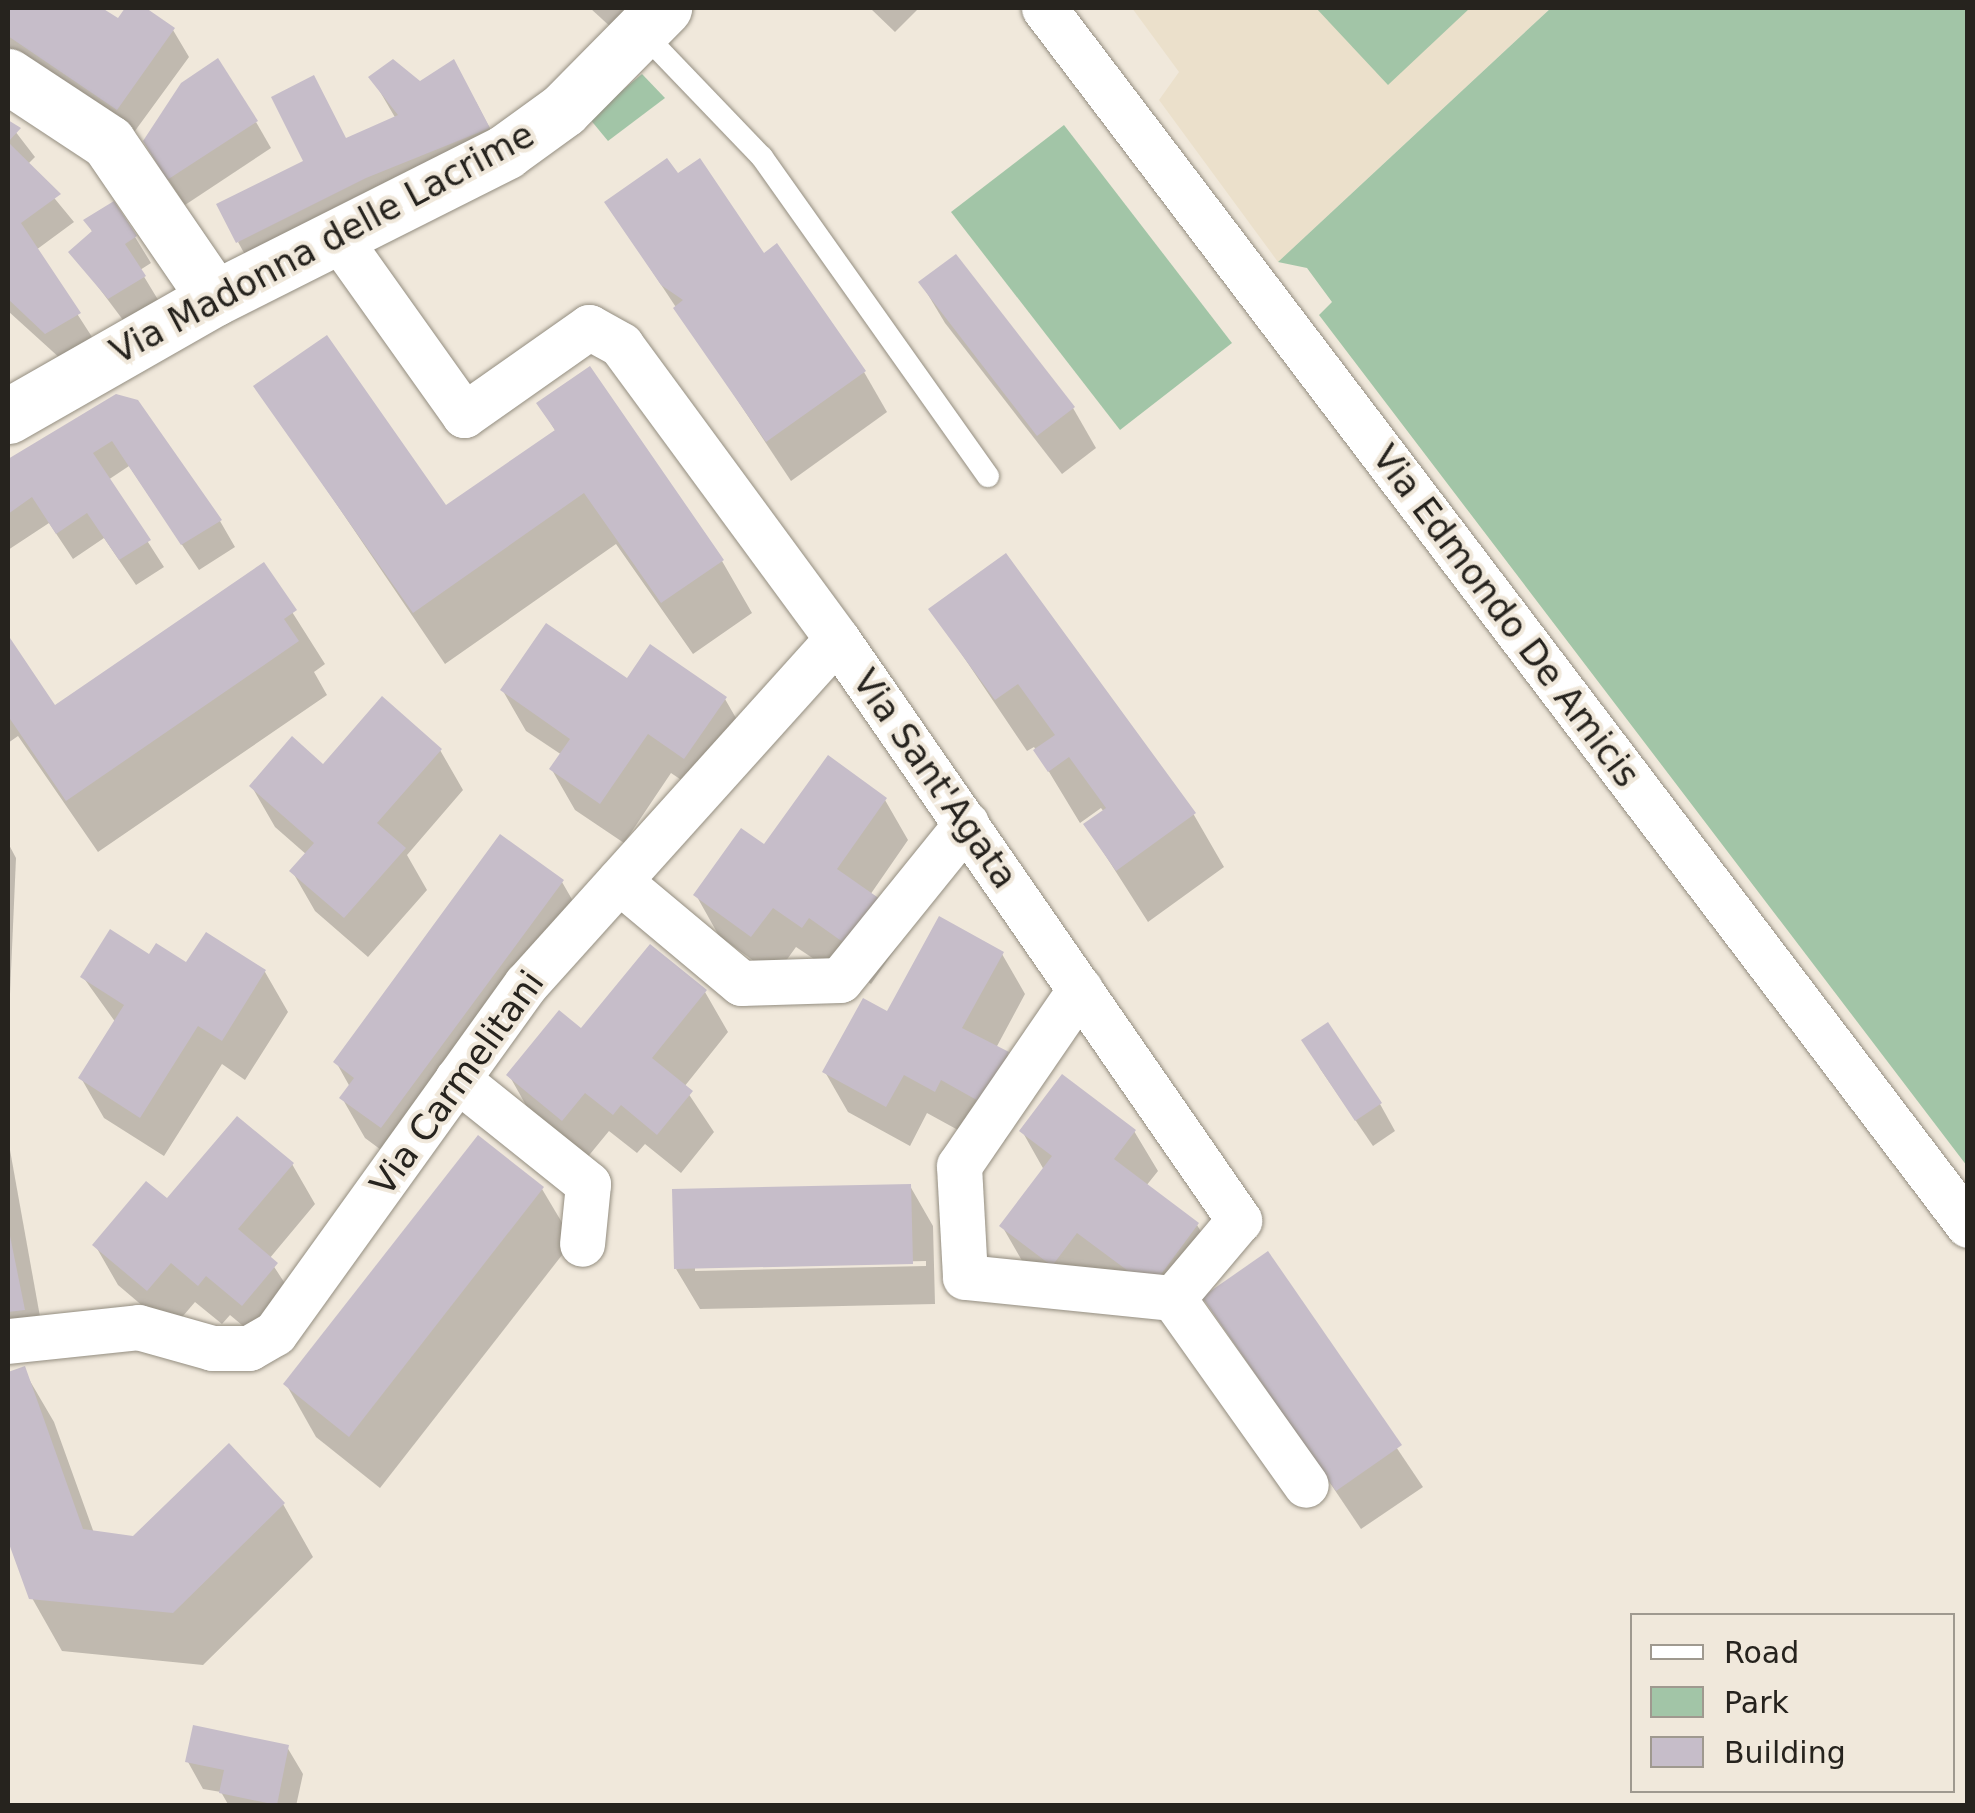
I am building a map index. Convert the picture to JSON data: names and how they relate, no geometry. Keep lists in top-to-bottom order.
{
  "streets": {
    "main road": ["Via Madonna delle Lacrime"],
    "street": ["Via Edmondo De Amicis", "Via Sant'Agata", "Via Carmelitani"]
  },
  "crossings": [
    ["Via Madonna delle Lacrime", "Via Sant'Agata"],
    ["Via Sant'Agata", "Via Carmelitani"]
  ],
  "legend": ["Road", "Park", "Building"]
}
